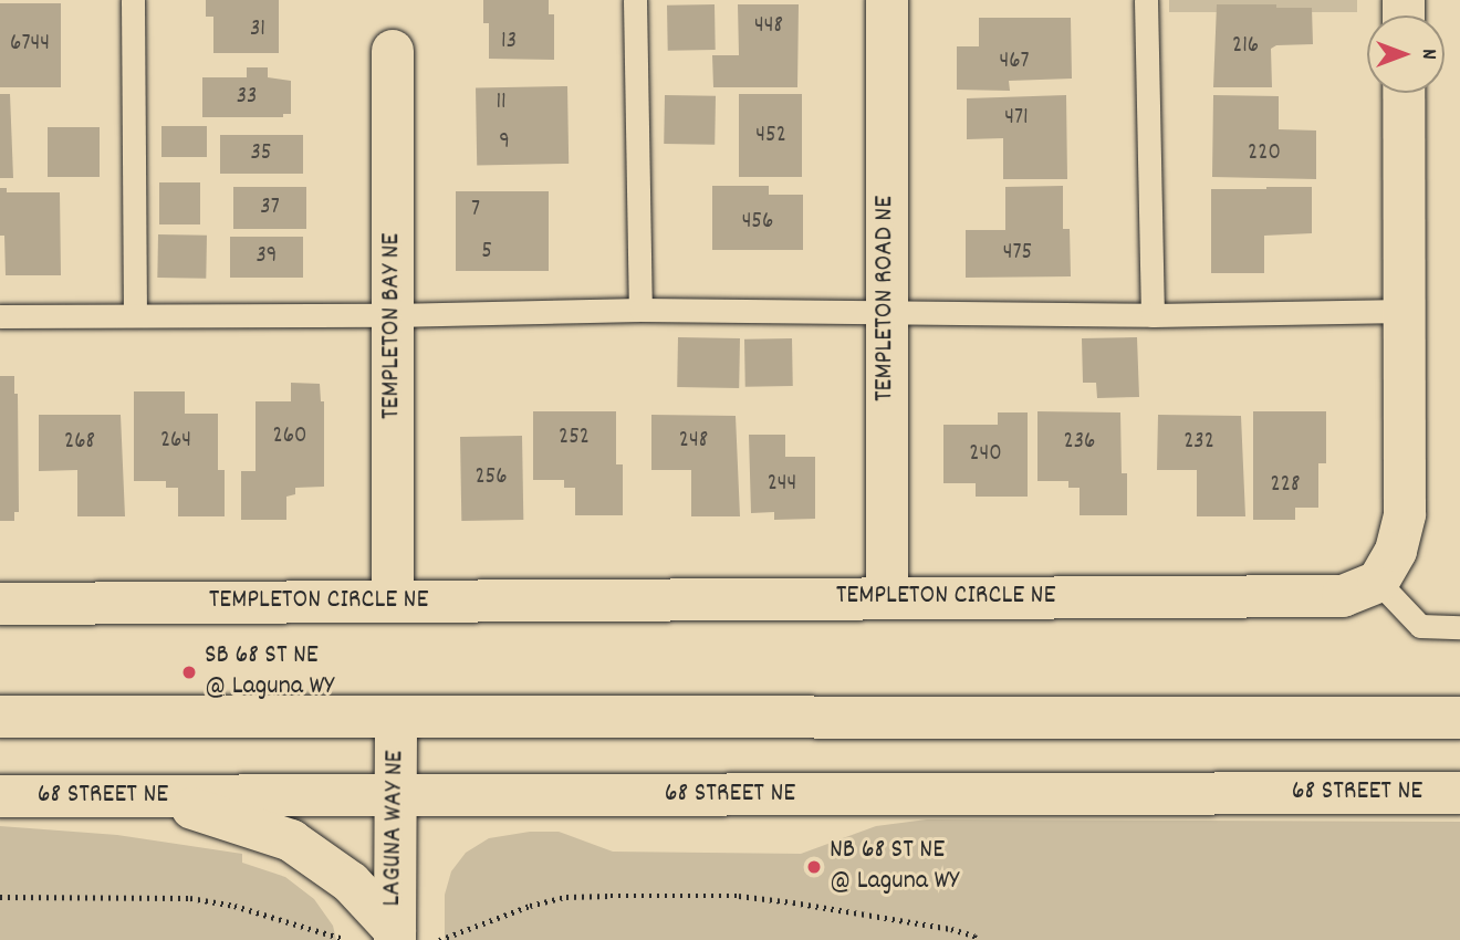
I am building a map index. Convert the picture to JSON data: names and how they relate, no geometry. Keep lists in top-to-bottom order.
{
  "streets": {
    "street": [
      "TEMPLETON ROAD NE",
      "TEMPLETON BAY NE",
      "TEMPLETON CIRCLE NE",
      "68 STREET NE",
      "LAGUNA WAY NE"
    ]
  },
  "crossings": [
    ["TEMPLETON ROAD NE", "TEMPLETON CIRCLE NE"],
    ["TEMPLETON BAY NE", "TEMPLETON CIRCLE NE"],
    ["68 STREET NE", "LAGUNA WAY NE"]
  ],
  "places": ["SB 68 ST NE @ Laguna WY", "NB 68 ST NE @ Laguna WY"],
  "house_numbers": [
    "448",
    "31",
    "13",
    "6744",
    "216",
    "467",
    "33",
    "11",
    "471",
    "452",
    "9",
    "35",
    "220",
    "37",
    "7",
    "456",
    "5",
    "475",
    "39",
    "260",
    "252",
    "264",
    "248",
    "268",
    "236",
    "232",
    "240",
    "256",
    "244",
    "228"
  ],
  "north": "right"
}
